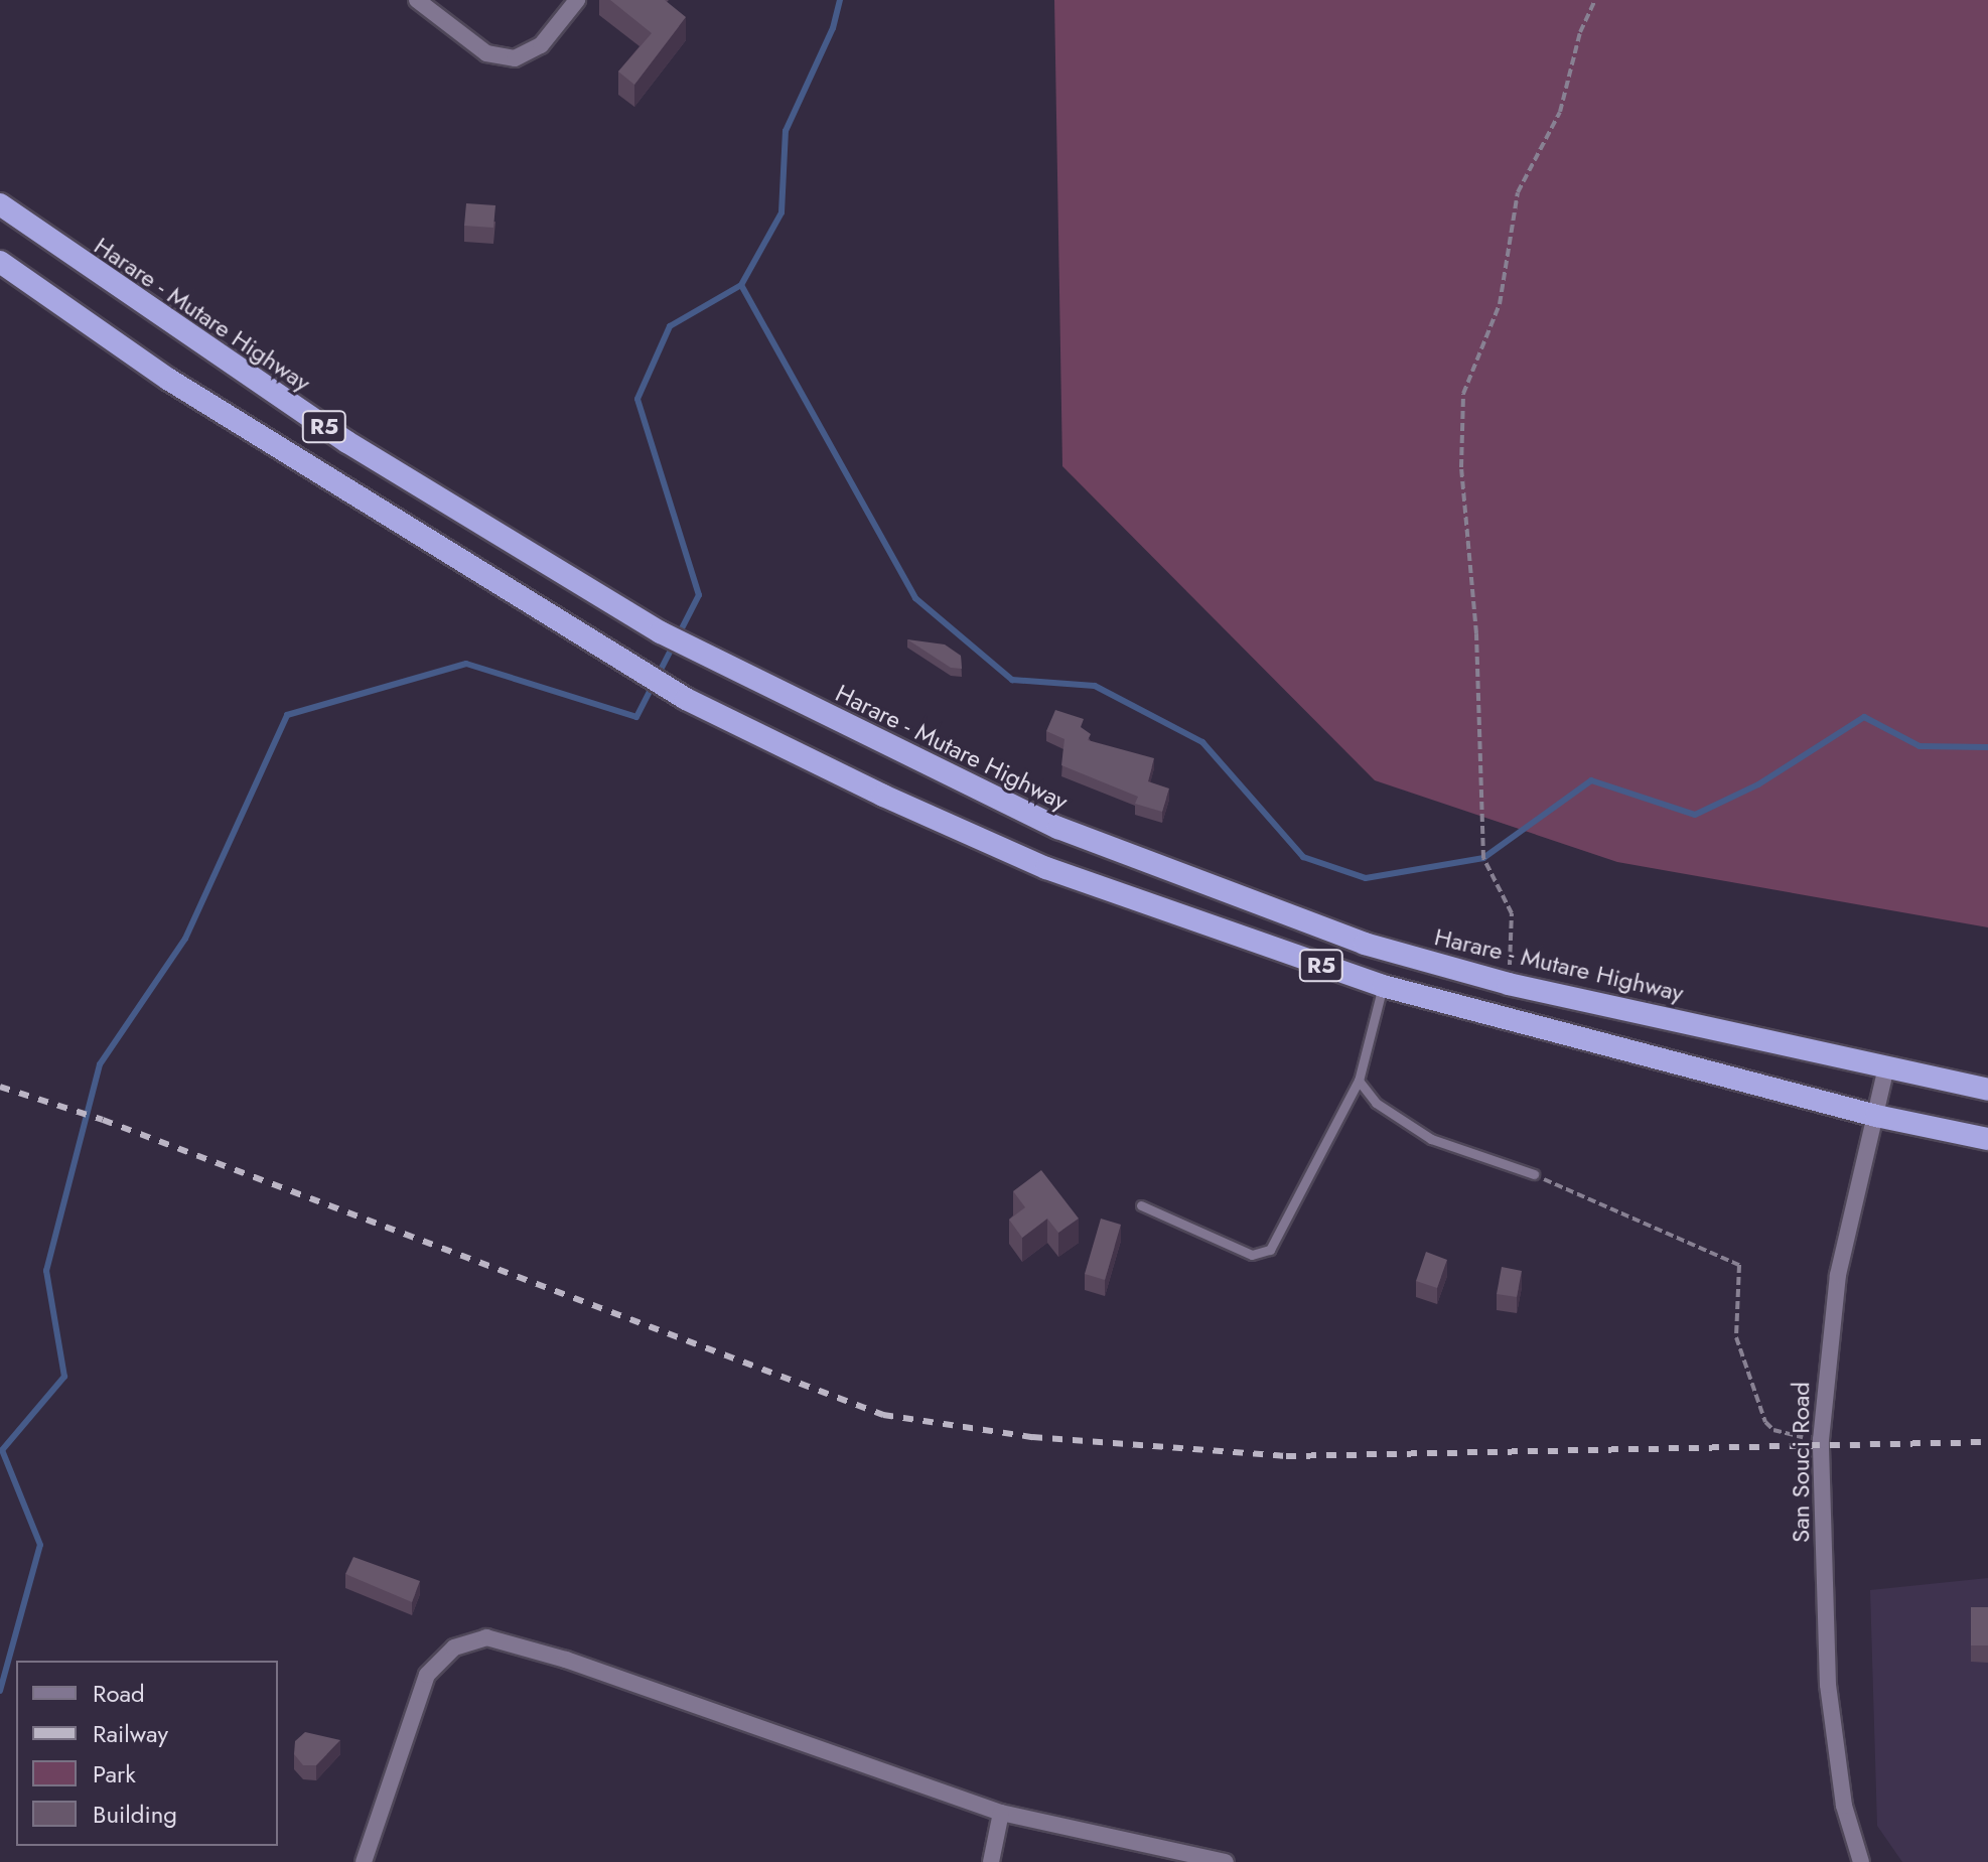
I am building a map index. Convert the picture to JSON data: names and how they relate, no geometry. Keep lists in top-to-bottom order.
{
  "streets": {
    "highway": ["Harare - Mutare Highway", "R5"],
    "street": ["San Souci Road"]
  },
  "crossings": [
    ["Harare - Mutare Highway", "San Souci Road"],
    ["R5", "San Souci Road"]
  ],
  "legend": [
    "Road",
    "Railway",
    "Park",
    "Building"
  ]
}
